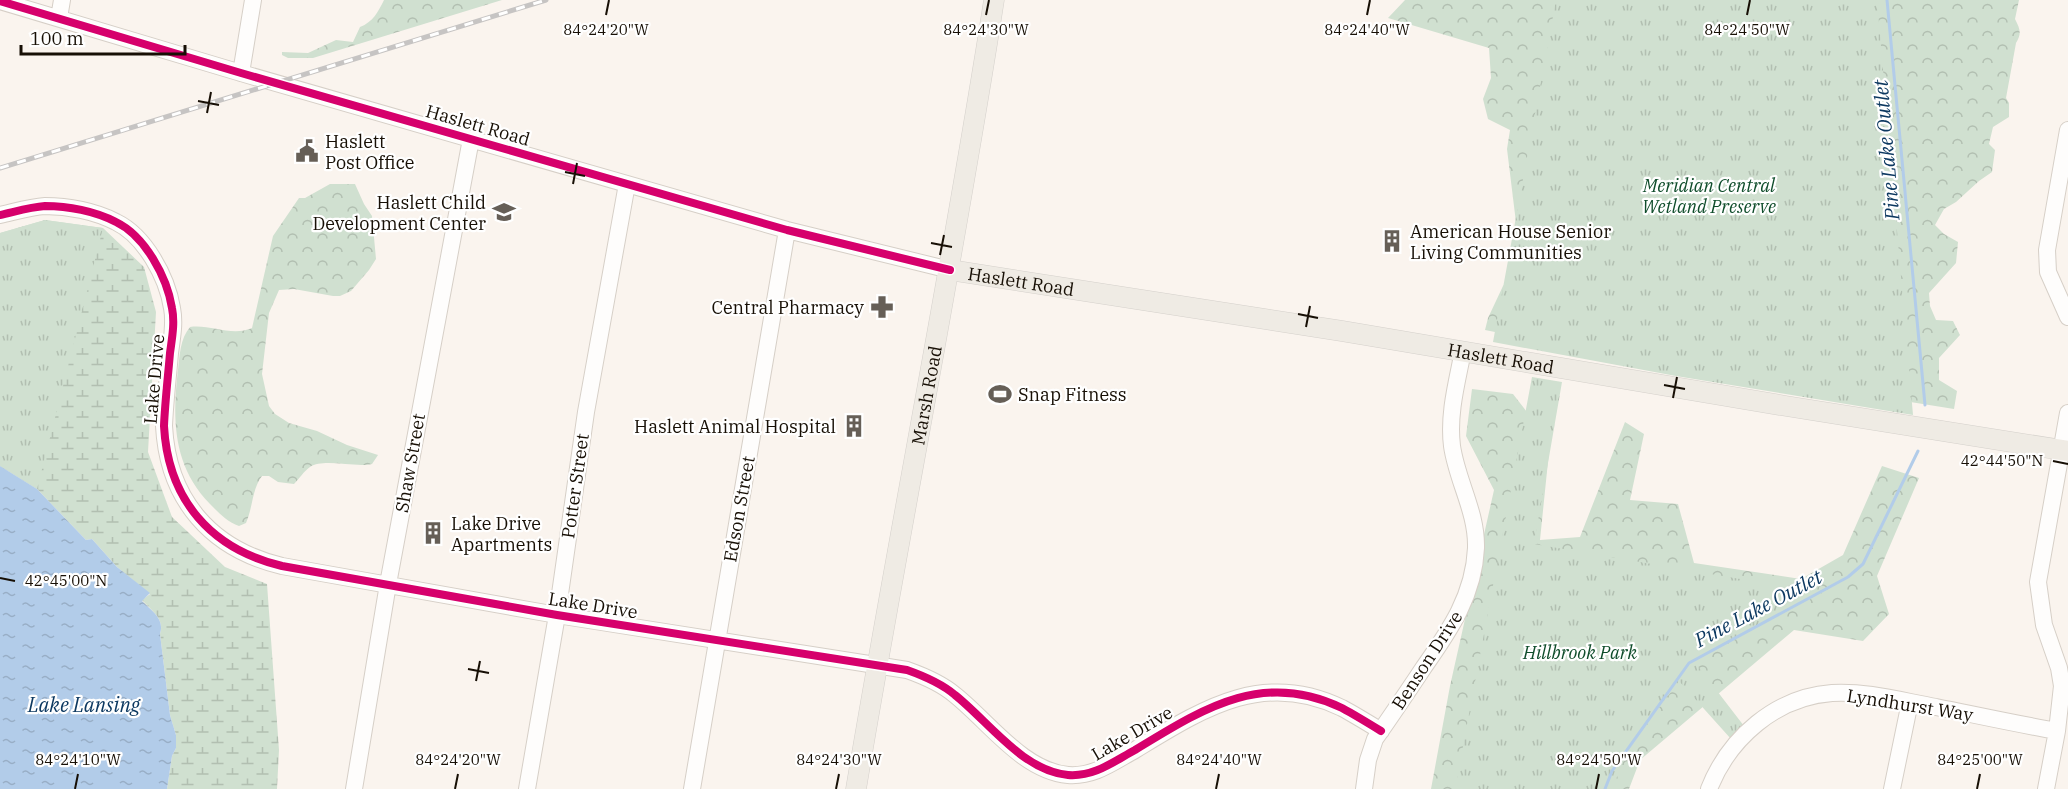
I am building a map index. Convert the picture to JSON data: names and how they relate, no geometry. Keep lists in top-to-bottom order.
{
  "streets": {
    "main road": ["Haslett Road", "Marsh Road"],
    "street": [
      "Lake Drive",
      "Shaw Street",
      "Potter Street",
      "Edson Street",
      "Benson Drive",
      "Lyndhurst Way"
    ]
  },
  "crossings": [
    ["Haslett Road", "Marsh Road"],
    ["Haslett Road", "Shaw Street"],
    ["Haslett Road", "Potter Street"],
    ["Haslett Road", "Edson Street"],
    ["Haslett Road", "Benson Drive"],
    ["Lake Drive", "Marsh Road"],
    ["Lake Drive", "Shaw Street"],
    ["Lake Drive", "Potter Street"],
    ["Lake Drive", "Edson Street"],
    ["Lake Drive", "Benson Drive"]
  ],
  "water": ["Pine Lake Outlet", "Lake Lansing"],
  "parks": ["Meridian Central Wetland Preserve", "Hillbrook Park"],
  "places": {
    "public building": ["Haslett Post Office"],
    "school or university": ["Haslett Child Development Center"],
    "building": ["American House Senior Living Communities", "Haslett Animal Hospital", "Lake Drive Apartments"],
    "pharmacy": ["Central Pharmacy"],
    "sports": ["Snap Fitness"]
  },
  "scale_bar": "100 m",
  "coordinates": [
    "84°24'20\"W",
    "84°24'30\"W",
    "84°24'40\"W",
    "84°24'50\"W",
    "42°44'50\"N",
    "42°45'00\"N",
    "84°24'10\"W",
    "84°25'00\"W"
  ]
}
